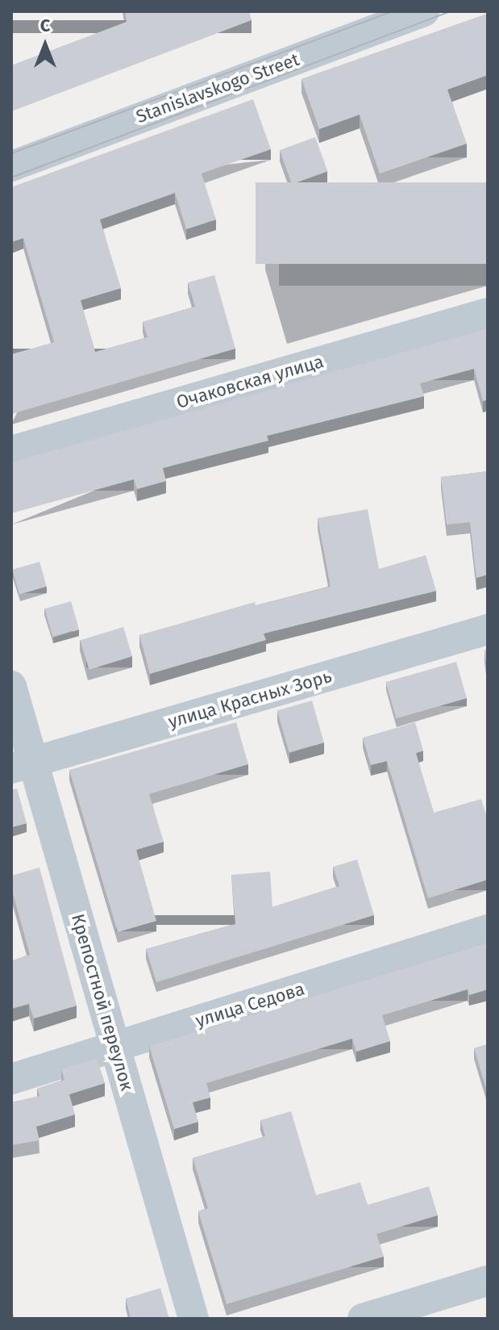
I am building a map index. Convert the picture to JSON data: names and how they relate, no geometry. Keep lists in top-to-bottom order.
{
  "streets": {
    "street": [
      "Stanislavskogo Street",
      "Очаковская улица",
      "улица Красных Зорь",
      "Крепостной переулок",
      "улица Седова"
    ]
  },
  "crossings": [
    ["улица Красных Зорь", "Крепостной переулок"],
    ["Крепостной переулок", "улица Седова"]
  ],
  "north": "top"
}
